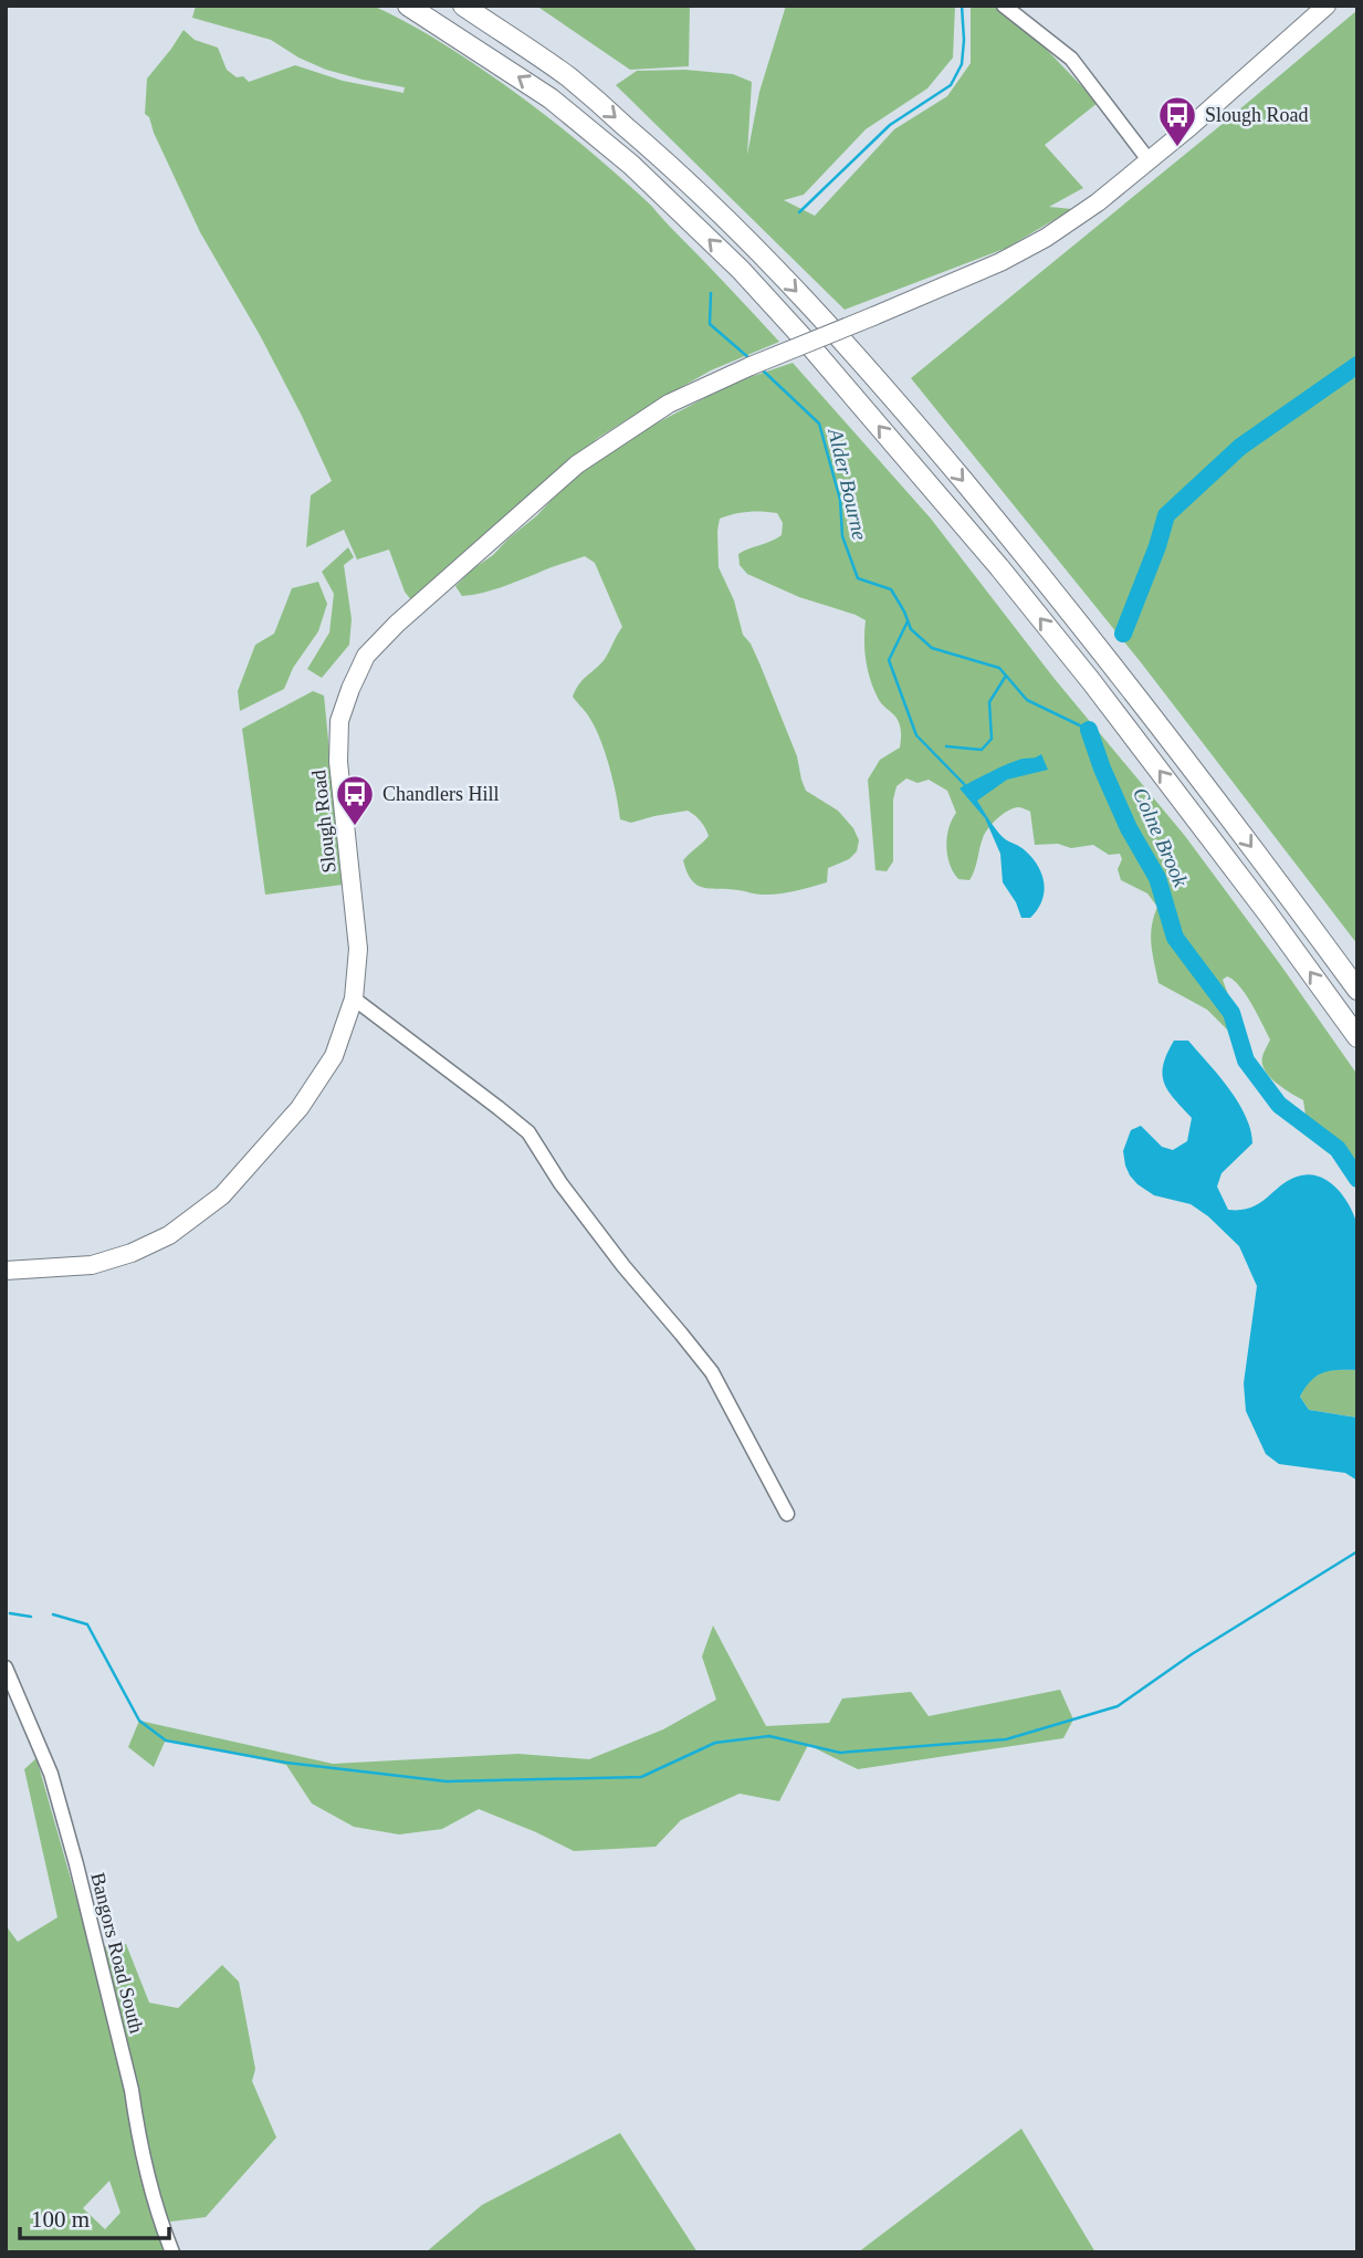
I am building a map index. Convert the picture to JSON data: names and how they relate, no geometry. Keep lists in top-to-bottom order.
{
  "streets": {
    "main road": ["Slough Road"],
    "street": ["Bangors Road South"]
  },
  "water": ["Alder Bourne", "Colne Brook"],
  "places": {
    "bus stop": ["Slough Road", "Chandlers Hill"]
  },
  "scale_bar": "100 m"
}
